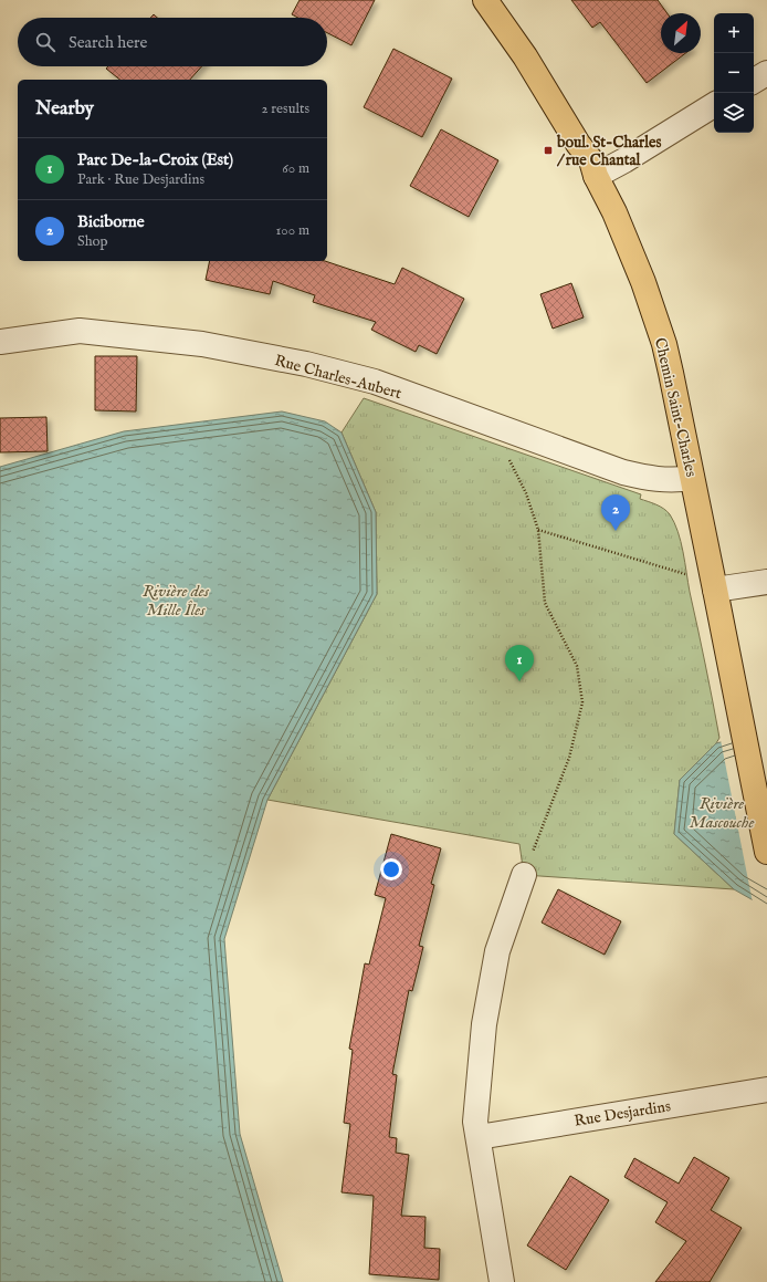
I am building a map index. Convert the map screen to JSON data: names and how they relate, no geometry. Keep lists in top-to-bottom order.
{
  "streets": {
    "main road": ["Chemin Saint-Charles"],
    "street": ["Rue Charles-Aubert", "Rue Desjardins"]
  },
  "crossings": [
    ["Rue Charles-Aubert", "Chemin Saint-Charles"]
  ],
  "water": ["Rivière des Mille Îles", "Rivière Mascouche"],
  "places": {
    "transit": ["boul. St-Charles / rue Chantal"]
  },
  "north": "top right",
  "page": {
    "map_buttons": ["+", "−"],
    "search": "Search here",
    "heading": ["Nearby", "2 results"],
    "list": [
      {
        "mark": "1",
        "name": "Parc De-la-Croix (Est)",
        "note": "Park · Rue Desjardins",
        "value": "60 m"
      },
      {
        "mark": "2",
        "name": "Biciborne",
        "note": "Shop",
        "value": "100 m"
      }
    ],
    "pins": ["2", "1"]
  }
}
